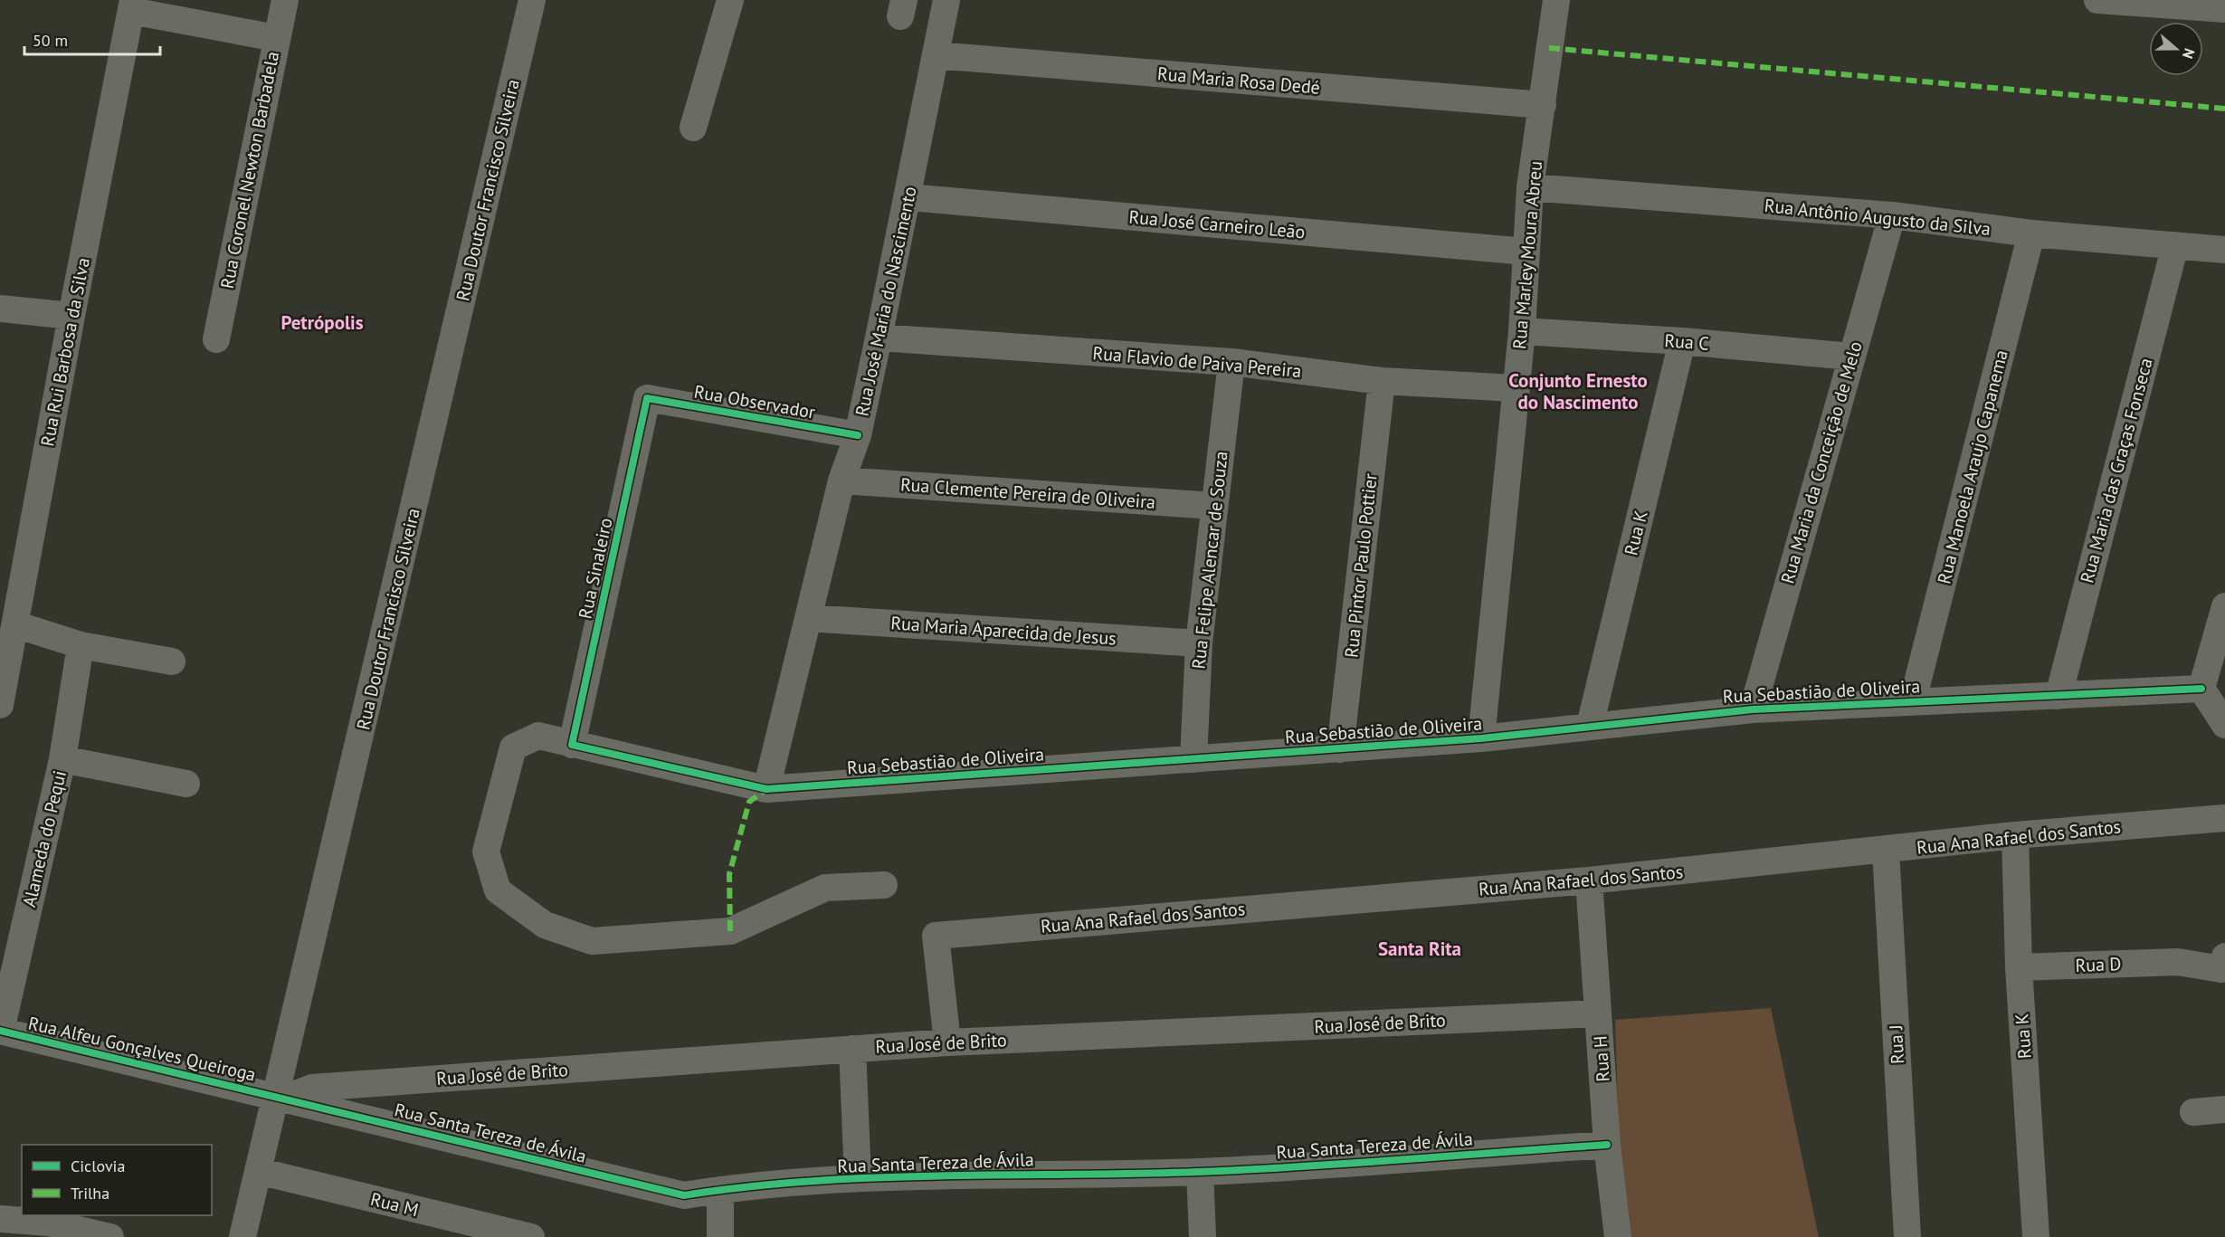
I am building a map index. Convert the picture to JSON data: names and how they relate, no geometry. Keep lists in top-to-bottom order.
{
  "streets": {
    "street": [
      "Rua Maria Rosa Dedé",
      "Rua Coronel Newton Barbadela",
      "Rua Doutor Francisco Silveira",
      "Rua Antônio Augusto da Silva",
      "Rua José Carneiro Leão",
      "Rua Marley Moura Abreu",
      "Rua José Maria do Nascimento",
      "Rua C",
      "Rua Rui Barbosa da Silva",
      "Rua Flavio de Paiva Pereira",
      "Rua Observador",
      "Rua Maria da Conceição de Melo",
      "Rua Manoela Araujo Capanema",
      "Rua Maria das Graças Fonseca",
      "Rua Clemente Pereira de Oliveira",
      "Rua K",
      "Rua Felipe Alencar de Souza",
      "Rua Pintor Paulo Pottier",
      "Rua Sinaleiro",
      "Rua Maria Aparecida de Jesus",
      "Rua Sebastião de Oliveira",
      "Rua Ana Rafael dos Santos",
      "Alameda do Pequi",
      "Rua D",
      "Rua José de Brito",
      "Rua J",
      "Rua Alfeu Gonçalves Queiroga",
      "Rua H",
      "Rua Santa Tereza de Ávila",
      "Rua M"
    ]
  },
  "crossings": [
    ["Rua Maria Rosa Dedé", "Rua Marley Moura Abreu"],
    ["Rua Maria Rosa Dedé", "Rua José Maria do Nascimento"],
    ["Rua Doutor Francisco Silveira", "Rua José de Brito"],
    ["Rua Doutor Francisco Silveira", "Rua Alfeu Gonçalves Queiroga"],
    ["Rua Doutor Francisco Silveira", "Rua Santa Tereza de Ávila"],
    ["Rua Doutor Francisco Silveira", "Rua M"],
    ["Rua Antônio Augusto da Silva", "Rua Marley Moura Abreu"],
    ["Rua Antônio Augusto da Silva", "Rua Maria da Conceição de Melo"],
    ["Rua Antônio Augusto da Silva", "Rua Manoela Araujo Capanema"],
    ["Rua Antônio Augusto da Silva", "Rua Maria das Graças Fonseca"],
    ["Rua José Carneiro Leão", "Rua Marley Moura Abreu"],
    ["Rua José Carneiro Leão", "Rua José Maria do Nascimento"],
    ["Rua Marley Moura Abreu", "Rua C"],
    ["Rua Marley Moura Abreu", "Rua Flavio de Paiva Pereira"],
    ["Rua Marley Moura Abreu", "Rua Sebastião de Oliveira"],
    ["Rua José Maria do Nascimento", "Rua Flavio de Paiva Pereira"],
    ["Rua José Maria do Nascimento", "Rua Observador"],
    ["Rua José Maria do Nascimento", "Rua Clemente Pereira de Oliveira"],
    ["Rua José Maria do Nascimento", "Rua Maria Aparecida de Jesus"],
    ["Rua José Maria do Nascimento", "Rua Sebastião de Oliveira"],
    ["Rua C", "Rua Maria da Conceição de Melo"],
    ["Rua C", "Rua K"],
    ["Rua Flavio de Paiva Pereira", "Rua Felipe Alencar de Souza"],
    ["Rua Flavio de Paiva Pereira", "Rua Pintor Paulo Pottier"],
    ["Rua Observador", "Rua Sinaleiro"],
    ["Rua Maria da Conceição de Melo", "Rua Sebastião de Oliveira"],
    ["Rua Manoela Araujo Capanema", "Rua Sebastião de Oliveira"],
    ["Rua Maria das Graças Fonseca", "Rua Sebastião de Oliveira"],
    ["Rua Clemente Pereira de Oliveira", "Rua Felipe Alencar de Souza"],
    ["Rua K", "Rua Sebastião de Oliveira"],
    ["Rua K", "Rua Ana Rafael dos Santos"],
    ["Rua K", "Rua D"],
    ["Rua Felipe Alencar de Souza", "Rua Maria Aparecida de Jesus"],
    ["Rua Felipe Alencar de Souza", "Rua Sebastião de Oliveira"],
    ["Rua Pintor Paulo Pottier", "Rua Sebastião de Oliveira"],
    ["Rua Sinaleiro", "Rua Sebastião de Oliveira"],
    ["Rua Ana Rafael dos Santos", "Rua José de Brito"],
    ["Rua Ana Rafael dos Santos", "Rua J"],
    ["Rua Ana Rafael dos Santos", "Rua H"],
    ["Alameda do Pequi", "Rua Alfeu Gonçalves Queiroga"],
    ["Rua José de Brito", "Rua Alfeu Gonçalves Queiroga"],
    ["Rua José de Brito", "Rua H"],
    ["Rua José de Brito", "Rua Santa Tereza de Ávila"],
    ["Rua Alfeu Gonçalves Queiroga", "Rua Santa Tereza de Ávila"],
    ["Rua H", "Rua Santa Tereza de Ávila"]
  ],
  "districts": ["Petrópolis", "Conjunto Ernesto do Nascimento", "Santa Rita"],
  "legend": ["Ciclovia", "Trilha"],
  "scale_bar": "50 m",
  "north": "right"
}
